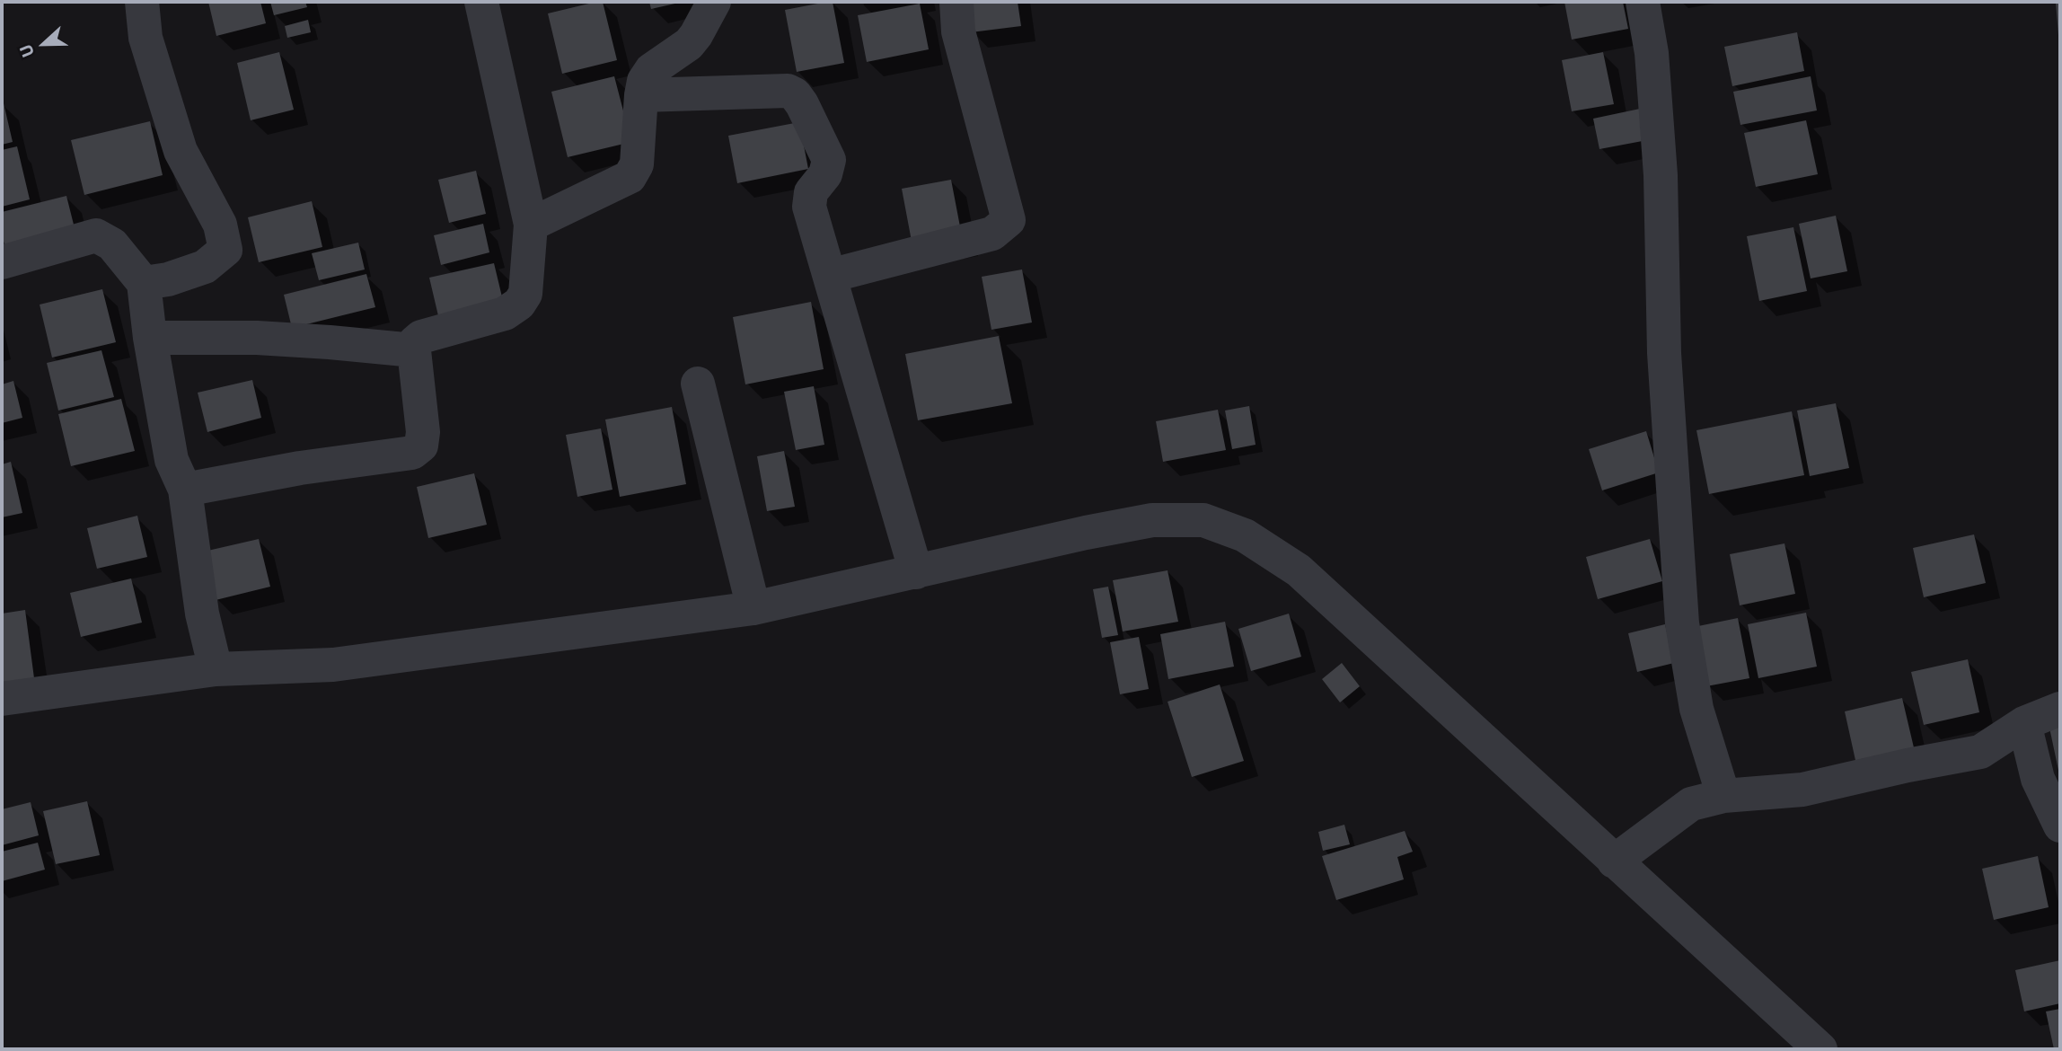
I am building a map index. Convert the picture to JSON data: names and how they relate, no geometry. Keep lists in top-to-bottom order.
{
  "north": "left"
}
